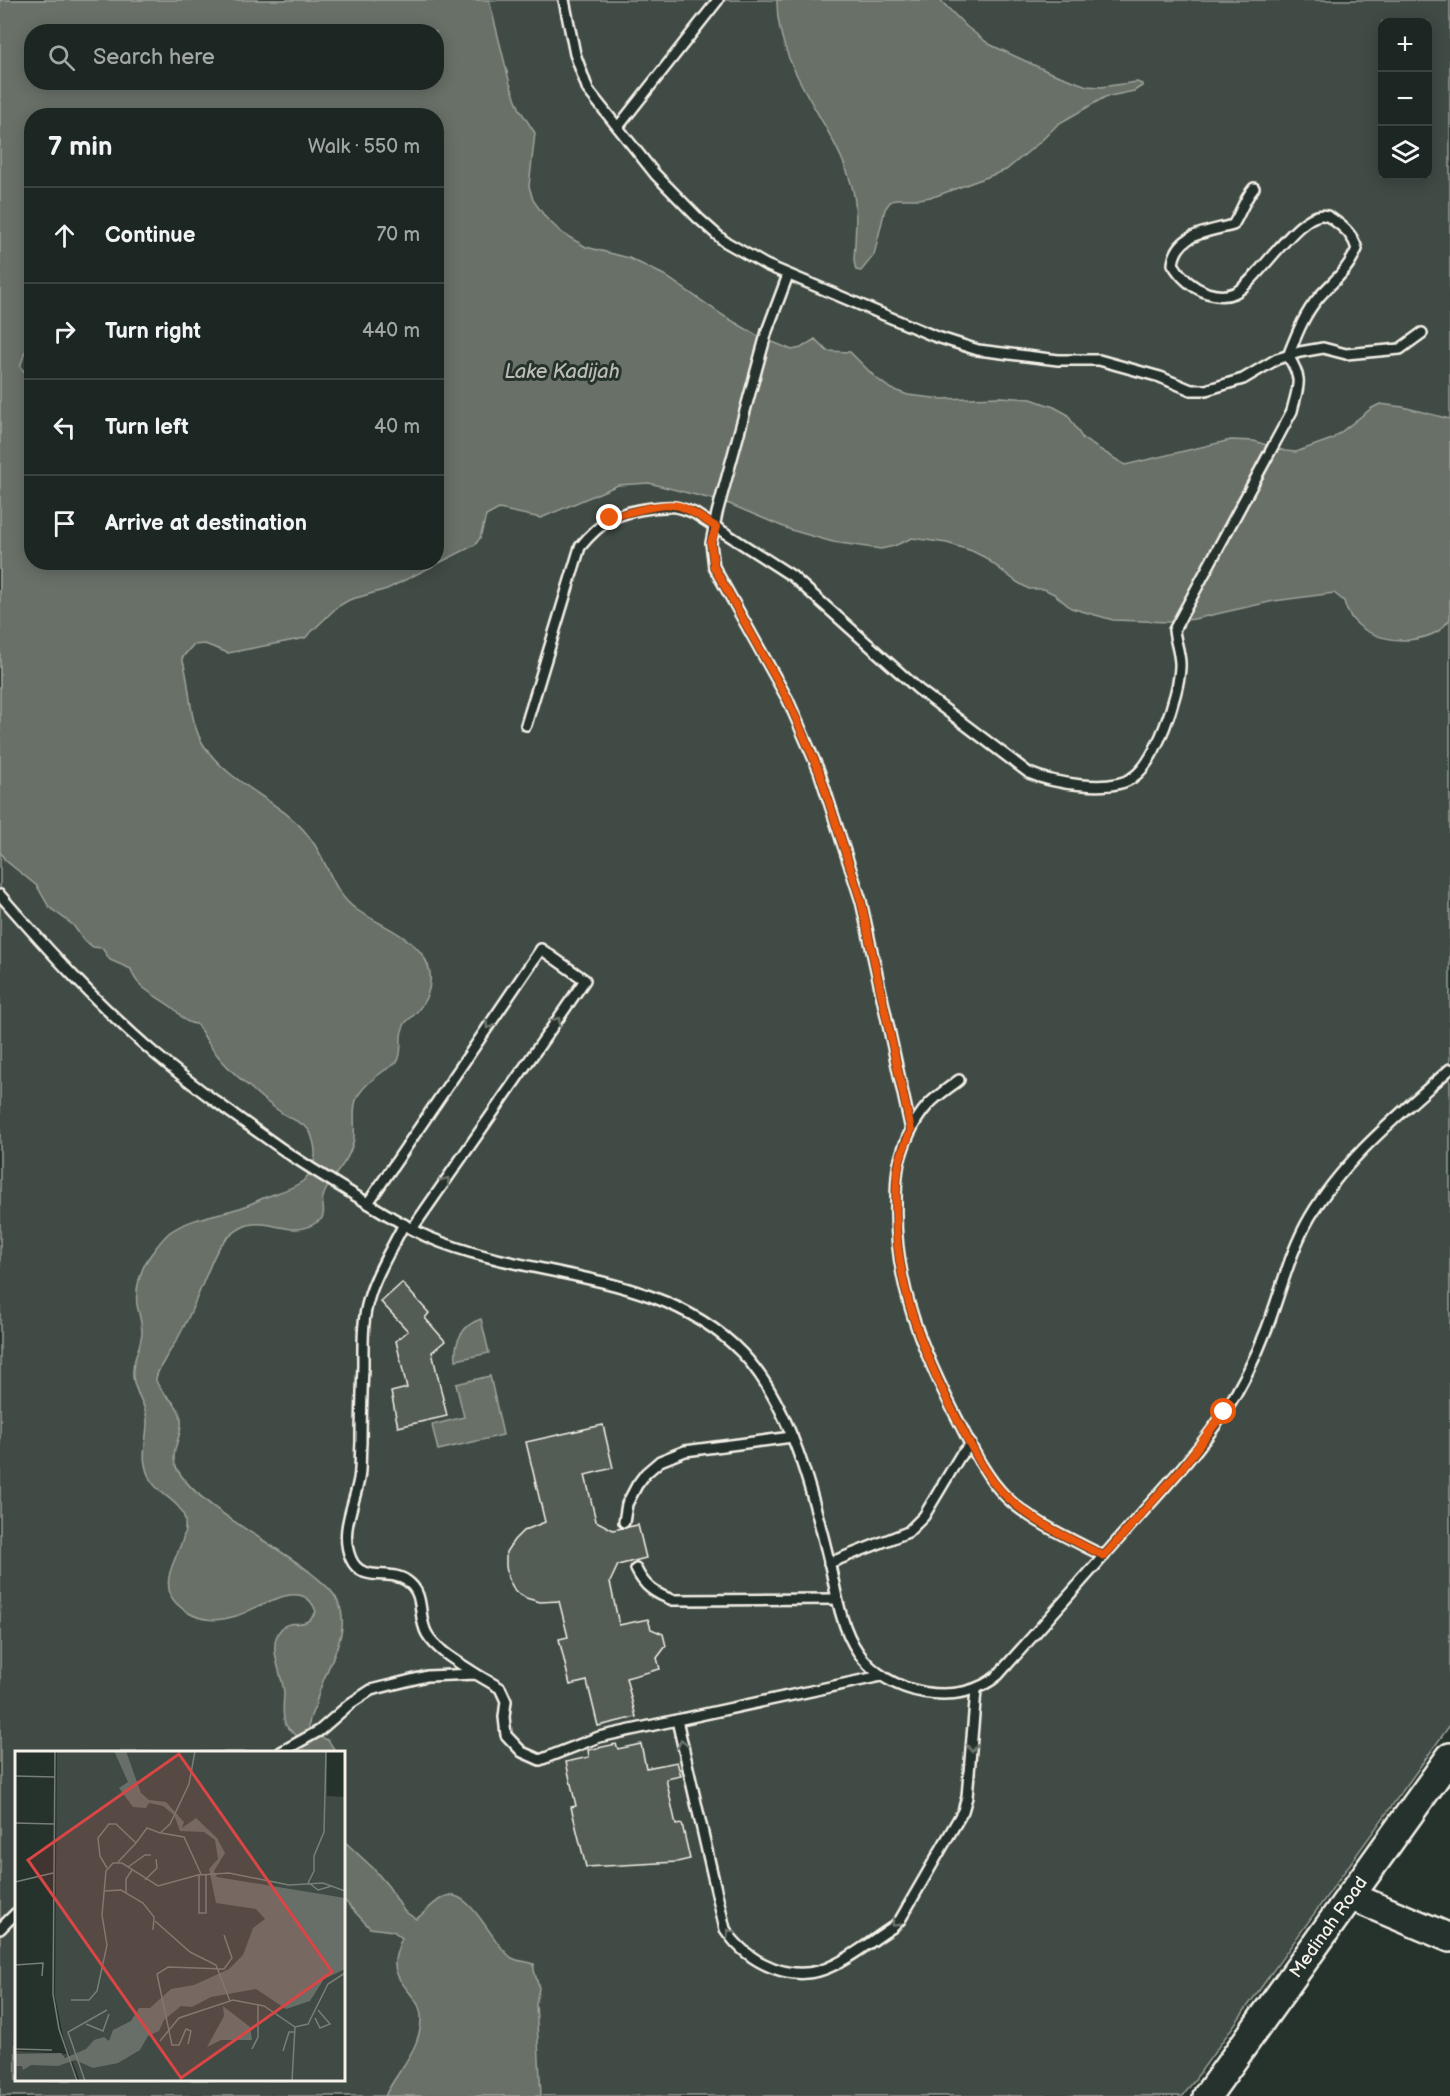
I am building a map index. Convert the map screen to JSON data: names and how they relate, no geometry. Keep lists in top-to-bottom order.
{
  "streets": {
    "main road": ["Medinah Road"]
  },
  "water": ["Lake Kadijah"],
  "page": {
    "map_buttons": ["+", "−"],
    "search": "Search here",
    "heading": ["7 min", "Walk · 550 m"],
    "list": [
      ["Continue", "70 m"],
      ["Turn right", "440 m"],
      ["Turn left", "40 m"],
      "Arrive at destination"
    ]
  }
}
